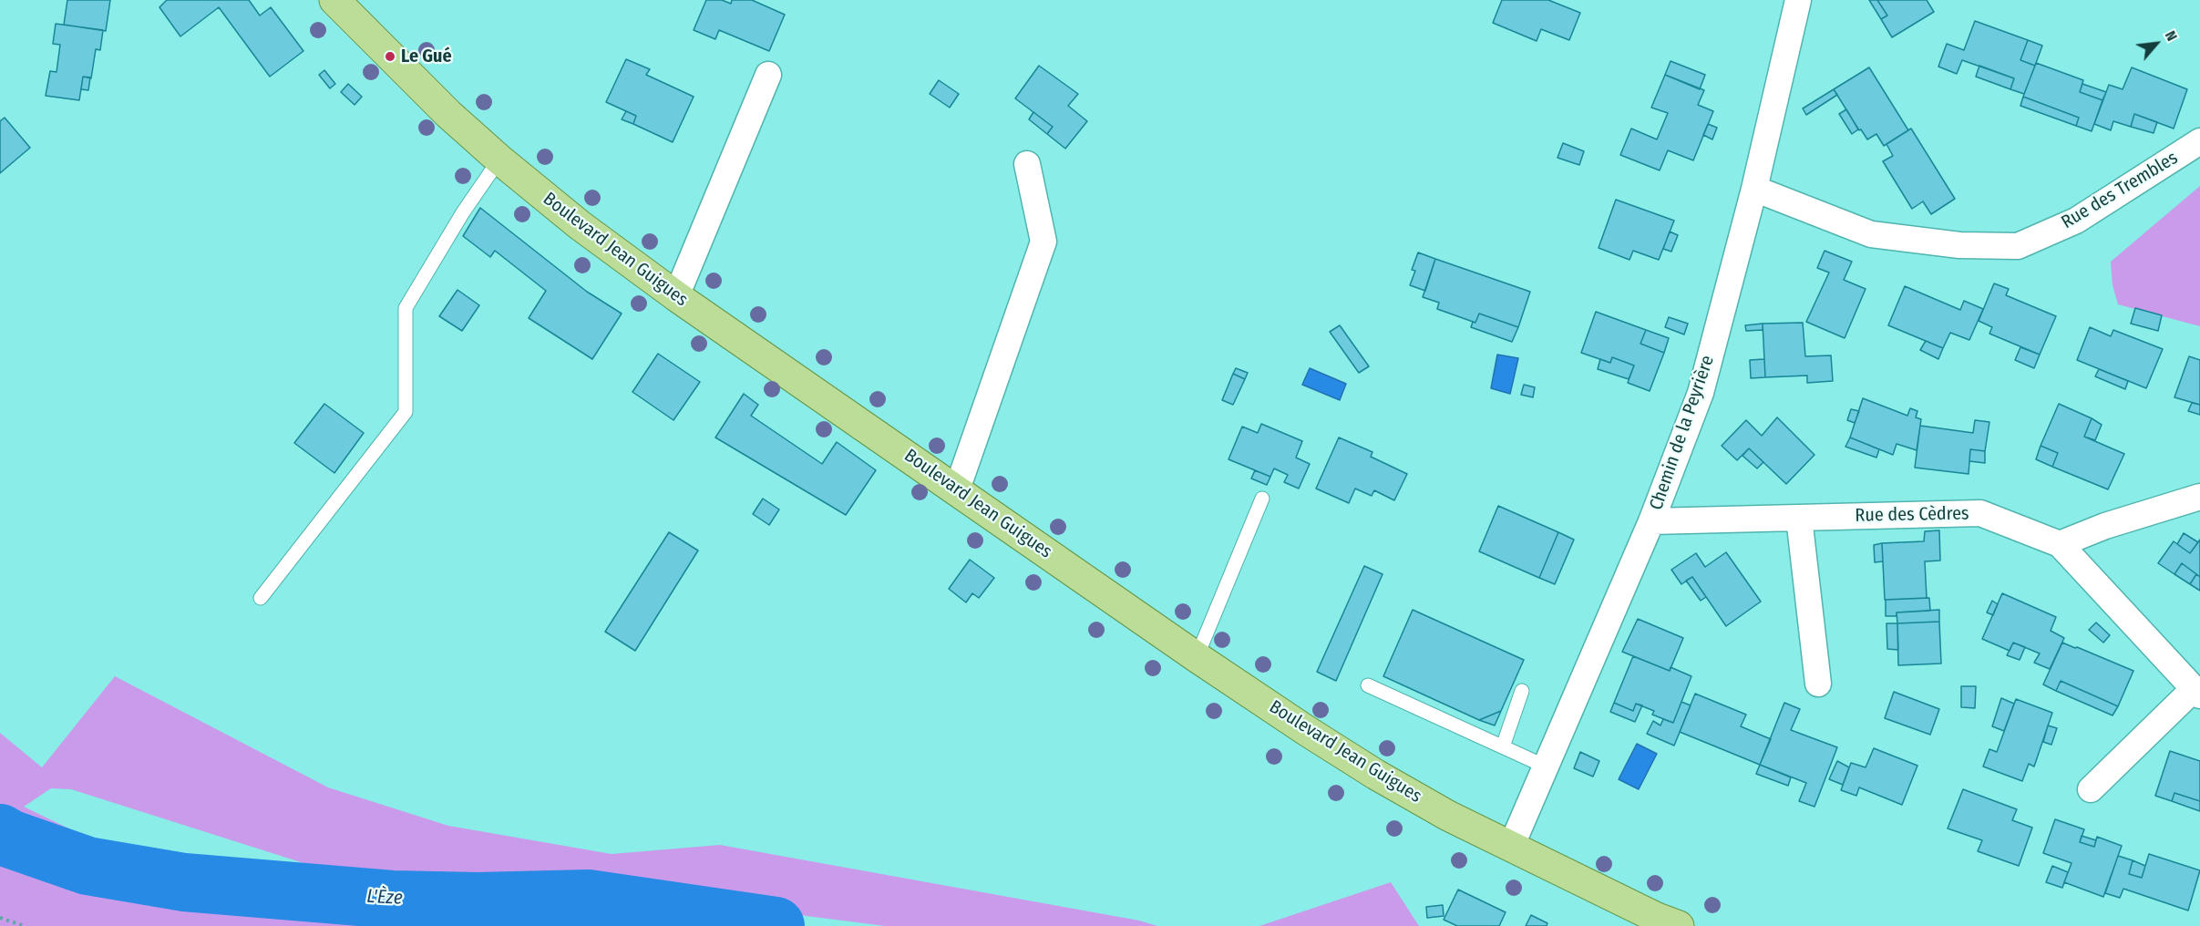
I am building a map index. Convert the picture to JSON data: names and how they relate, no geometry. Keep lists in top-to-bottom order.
{
  "streets": {
    "main road": ["Boulevard Jean Guigues"],
    "street": ["Rue des Trembles", "Chemin de la Peyrière", "Rue des Cèdres"]
  },
  "crossings": [
    ["Rue des Trembles", "Chemin de la Peyrière"],
    ["Boulevard Jean Guigues", "Chemin de la Peyrière"],
    ["Chemin de la Peyrière", "Rue des Cèdres"]
  ],
  "water": ["L'Èze"],
  "places": ["Le Gué"],
  "north": "top right"
}
